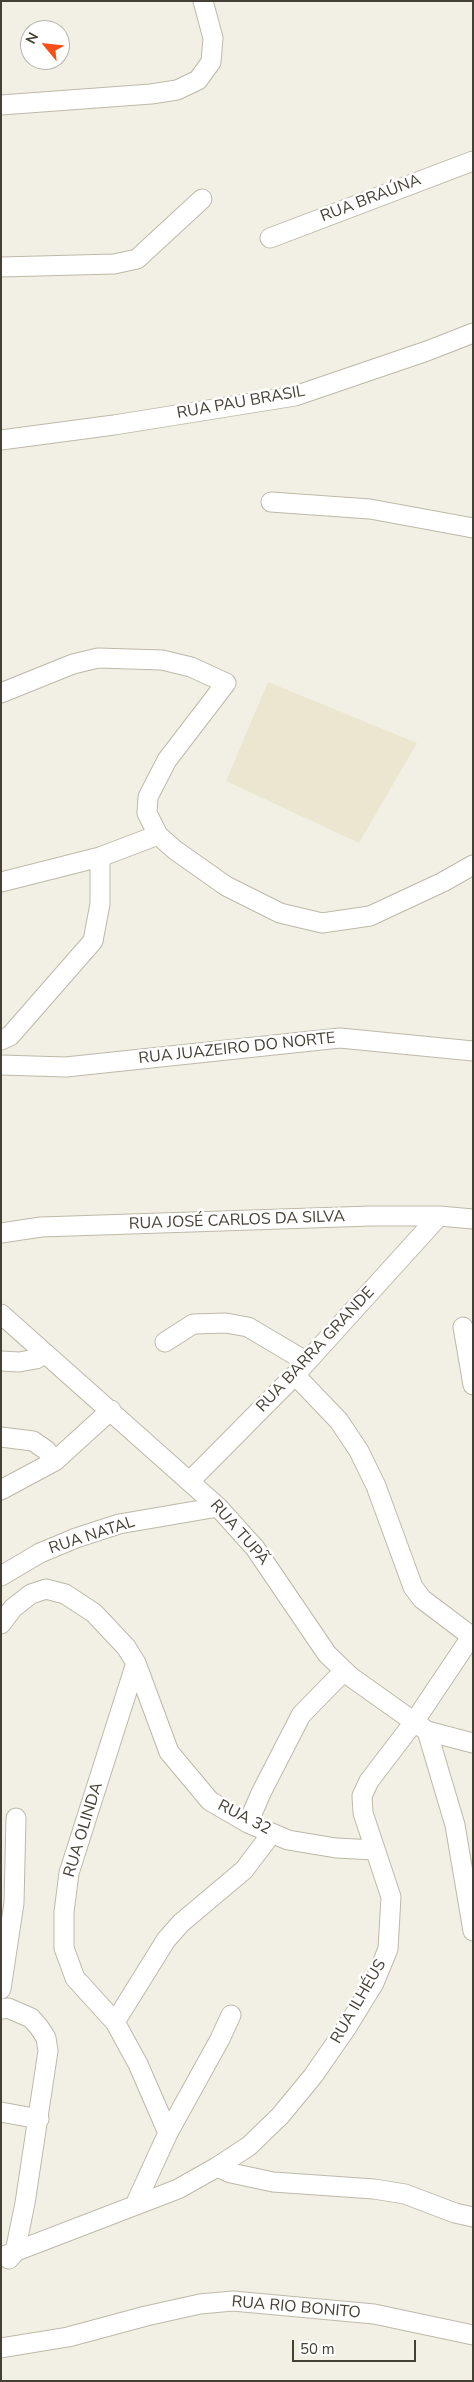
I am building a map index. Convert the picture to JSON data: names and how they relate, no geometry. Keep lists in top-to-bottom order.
{
  "streets": {
    "street": [
      "RUA BRAÚNA",
      "RUA PAU BRASIL",
      "RUA JUAZEIRO DO NORTE",
      "RUA JOSÉ CARLOS DA SILVA",
      "RUA BARRA GRANDE",
      "RUA TUPÃ",
      "RUA NATAL",
      "RUA 32",
      "RUA OLINDA",
      "RUA ILHÉUS",
      "RUA RIO BONITO"
    ]
  },
  "crossings": [
    ["RUA JOSÉ CARLOS DA SILVA", "RUA BARRA GRANDE"],
    ["RUA BARRA GRANDE", "RUA TUPÃ"],
    ["RUA TUPÃ", "RUA NATAL"],
    ["RUA TUPÃ", "RUA ILHÉUS"],
    ["RUA 32", "RUA OLINDA"],
    ["RUA 32", "RUA ILHÉUS"]
  ],
  "scale_bar": "50 m",
  "north": "top left"
}
